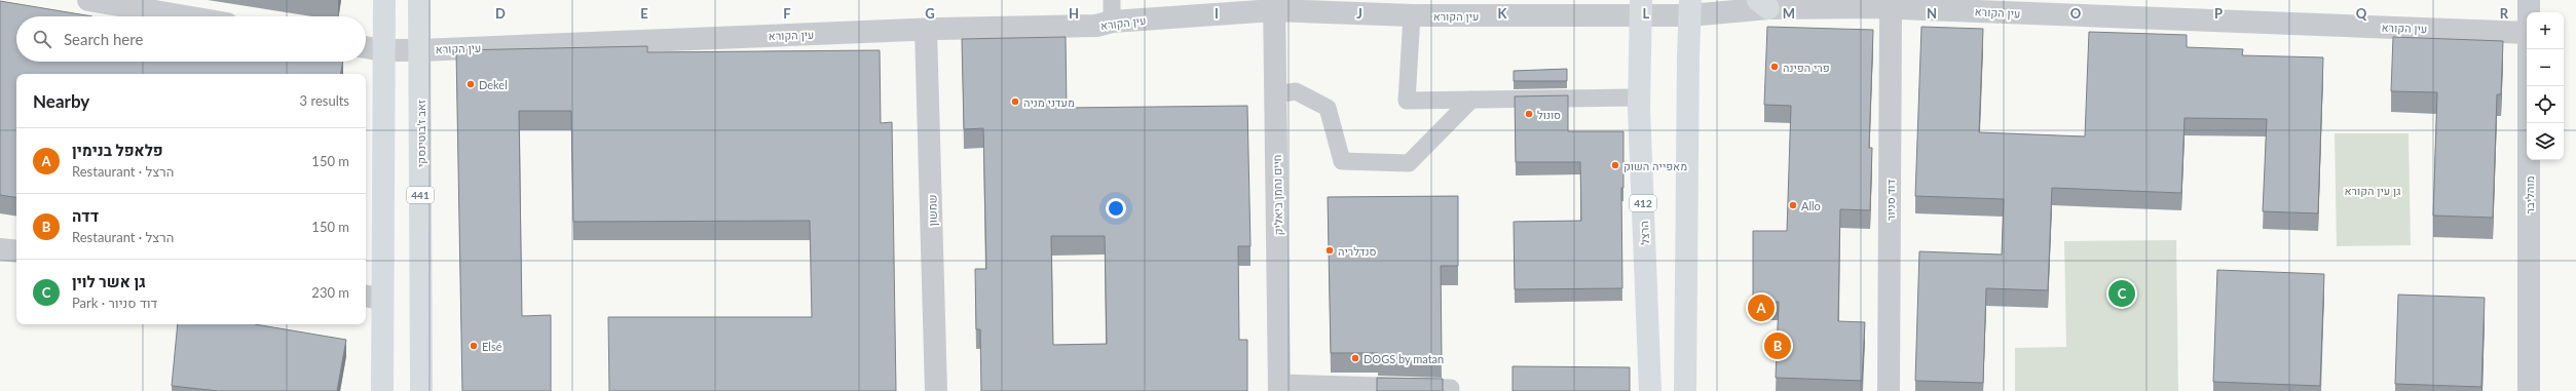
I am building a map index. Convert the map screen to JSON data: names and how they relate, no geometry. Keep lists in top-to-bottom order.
{
  "streets": {
    "main road": [
      "זאב ז'בוטינסקי",
      "441",
      "412",
      "הרצל"
    ],
    "street": [
      "עין הקורא",
      "חיים נחמן ביאליק",
      "מוהליבר",
      "דוד סניור",
      "שמשון"
    ]
  },
  "crossings": [
    ["עין הקורא", "זאב ז'בוטינסקי"],
    ["עין הקורא", "חיים נחמן ביאליק"],
    ["עין הקורא", "דוד סניור"],
    ["עין הקורא", "שמשון"],
    ["עין הקורא", "הרצל"]
  ],
  "parks": ["גן עין הקורא"],
  "places": [
    "פרי הפינה",
    "Dekel",
    "מעדני מניה",
    "סונול",
    "מאפייה השוק",
    "Allo",
    "סנדלריה",
    "Elsé",
    "DOGS by matan"
  ],
  "page": {
    "map_buttons": ["+", "−"],
    "search": "Search here",
    "heading": ["Nearby", "3 results"],
    "list": [
      {
        "mark": "A",
        "name": "פלאפל בנימין",
        "note": "Restaurant · הרצל",
        "value": "150 m"
      },
      {
        "mark": "B",
        "name": "דדה",
        "note": "Restaurant · הרצל",
        "value": "150 m"
      },
      {
        "mark": "C",
        "name": "גן אשר לוין",
        "note": "Park · דוד סניור",
        "value": "230 m"
      }
    ],
    "pins": ["C", "A", "B"]
  },
  "grid": {
    "columns": [
      "D",
      "E",
      "F",
      "G",
      "H",
      "I",
      "J",
      "K",
      "L",
      "M",
      "N",
      "O",
      "P",
      "Q",
      "R"
    ]
  }
}
